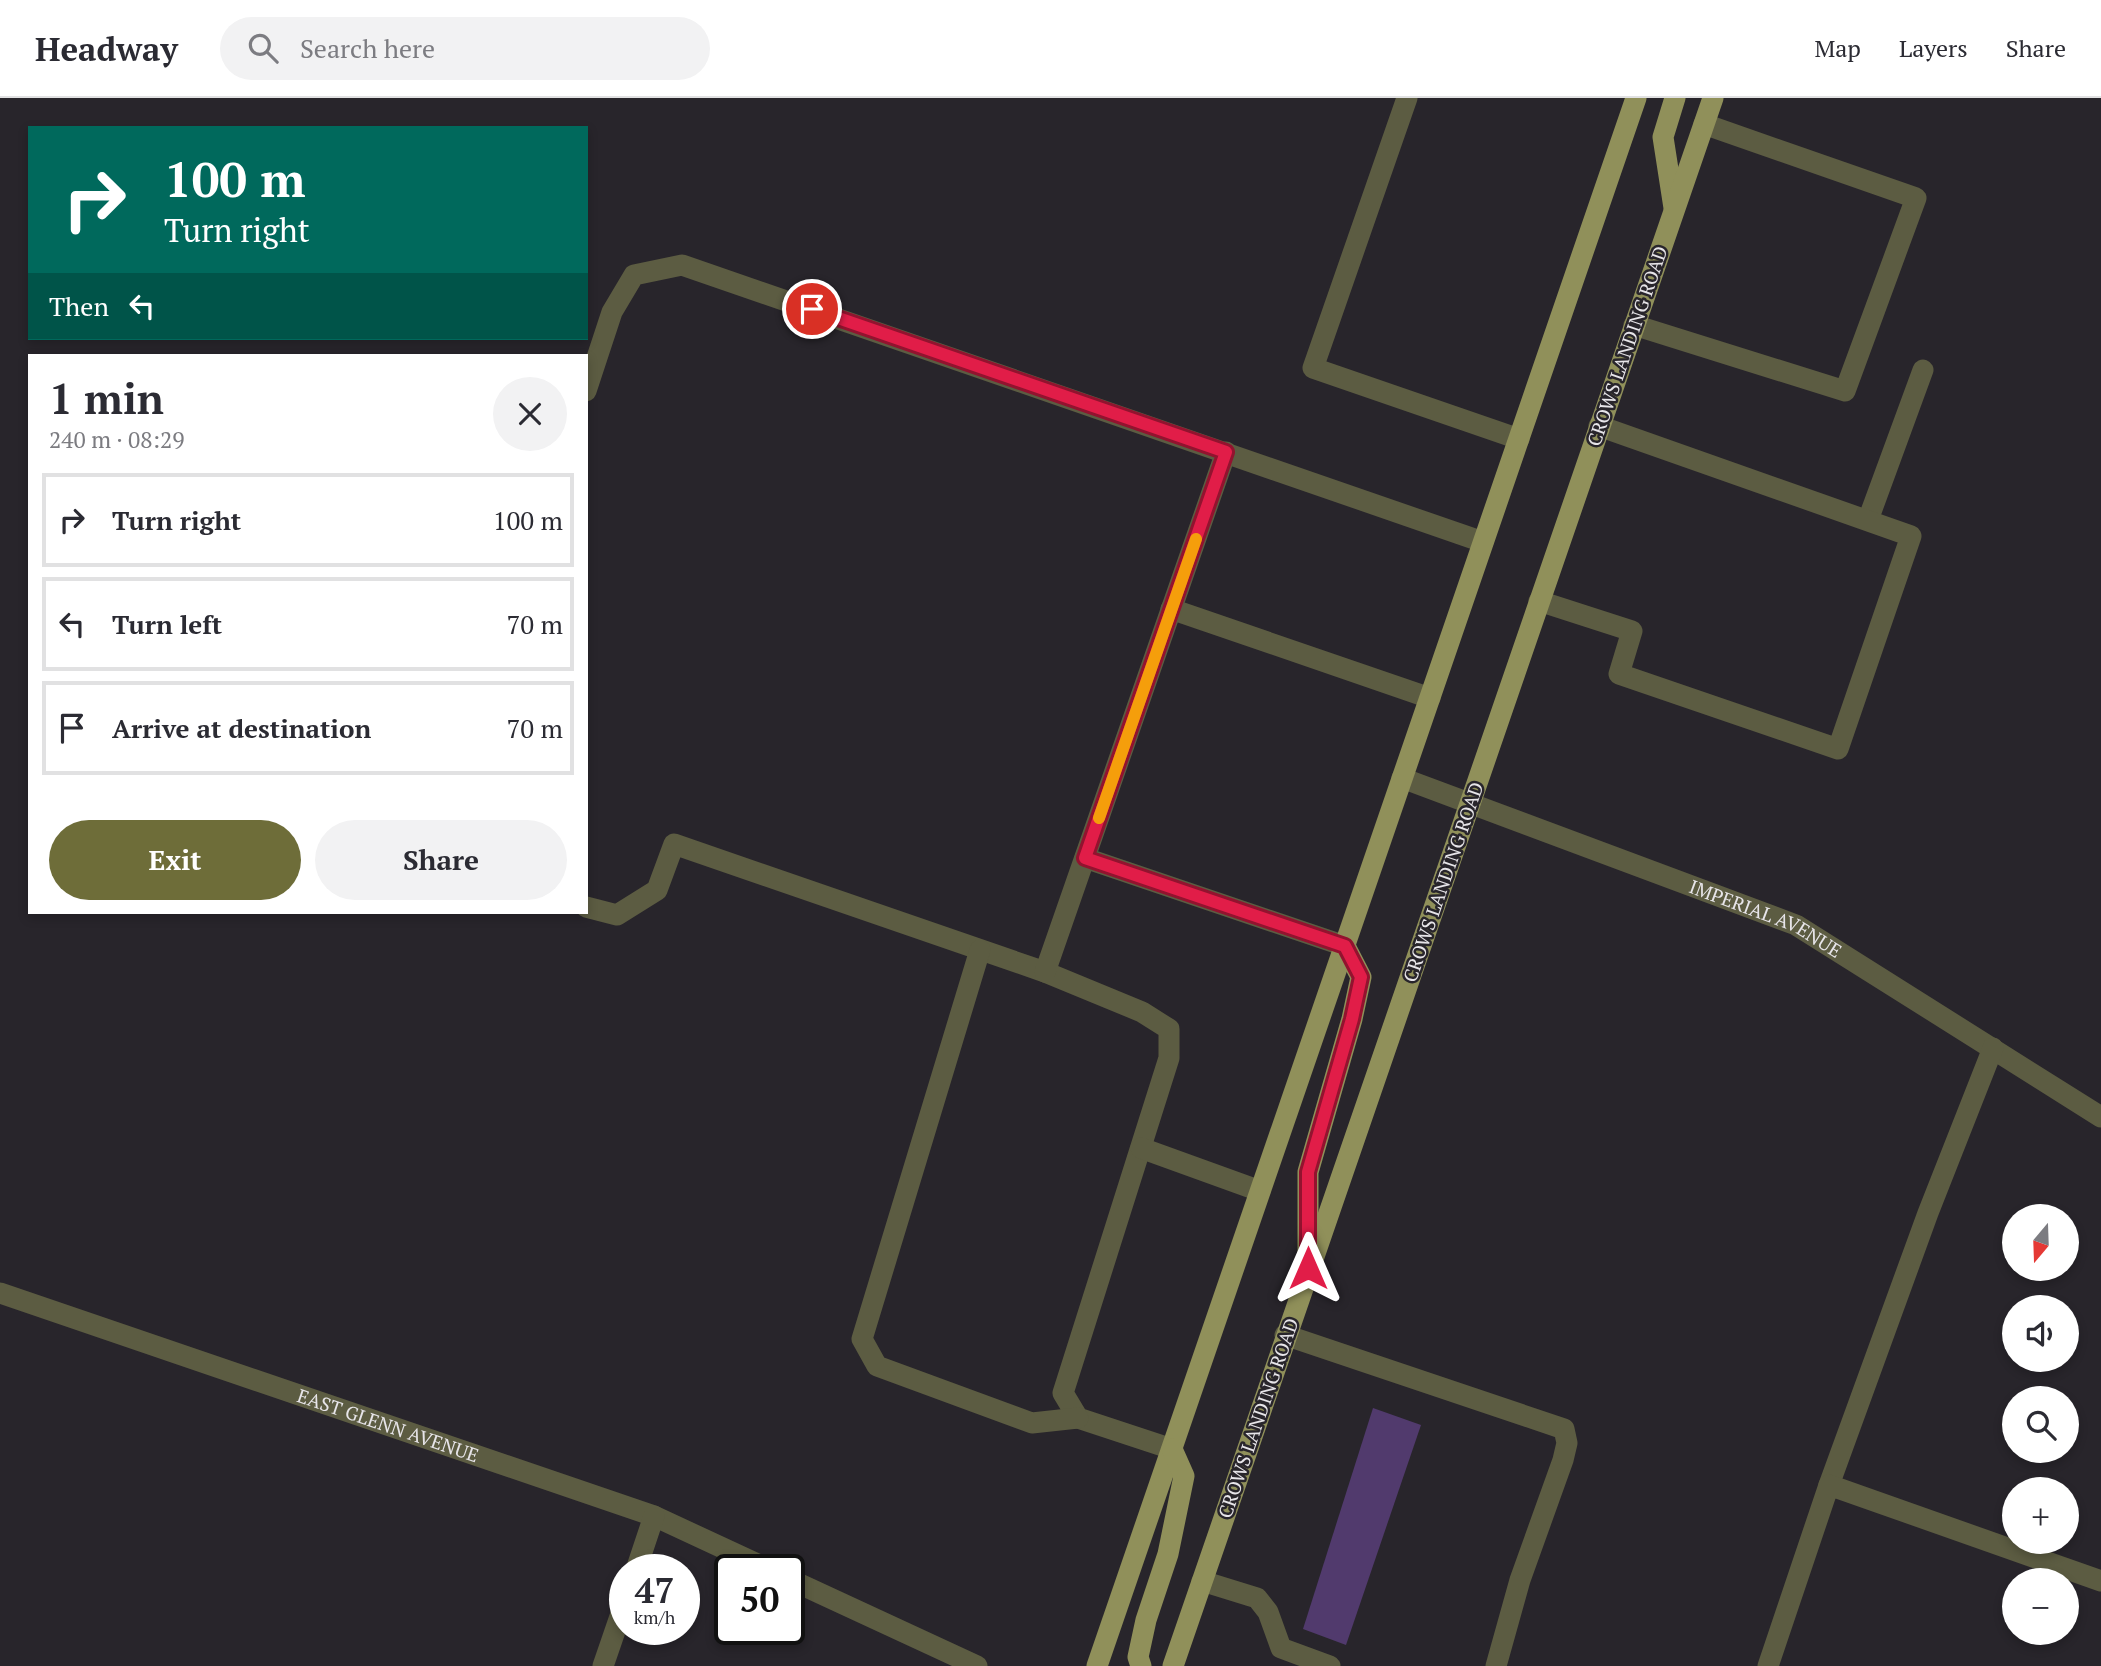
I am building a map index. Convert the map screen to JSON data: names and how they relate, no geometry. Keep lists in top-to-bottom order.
{
  "streets": {
    "main road": ["CROWS LANDING ROAD"],
    "street": ["IMPERIAL AVENUE", "EAST GLENN AVENUE"]
  },
  "crossings": [
    ["CROWS LANDING ROAD", "IMPERIAL AVENUE"]
  ],
  "north": "bottom",
  "page": {
    "header": "Headway",
    "search": "Search here",
    "nav": ["Map", "Layers", "Share"],
    "turn": ["100 m", "Turn right"],
    "then": "Then",
    "heading": ["1 min", "240 m · 08:29"],
    "list": [
      {
        "name": "Turn right",
        "value": "100 m"
      },
      {
        "name": "Turn left",
        "value": "70 m"
      },
      {
        "name": "Arrive at destination",
        "value": "70 m"
      }
    ],
    "buttons": ["Exit", "Share"],
    "map_buttons": ["+", "−"],
    "speed": "47 km/h",
    "limit": "50"
  }
}
